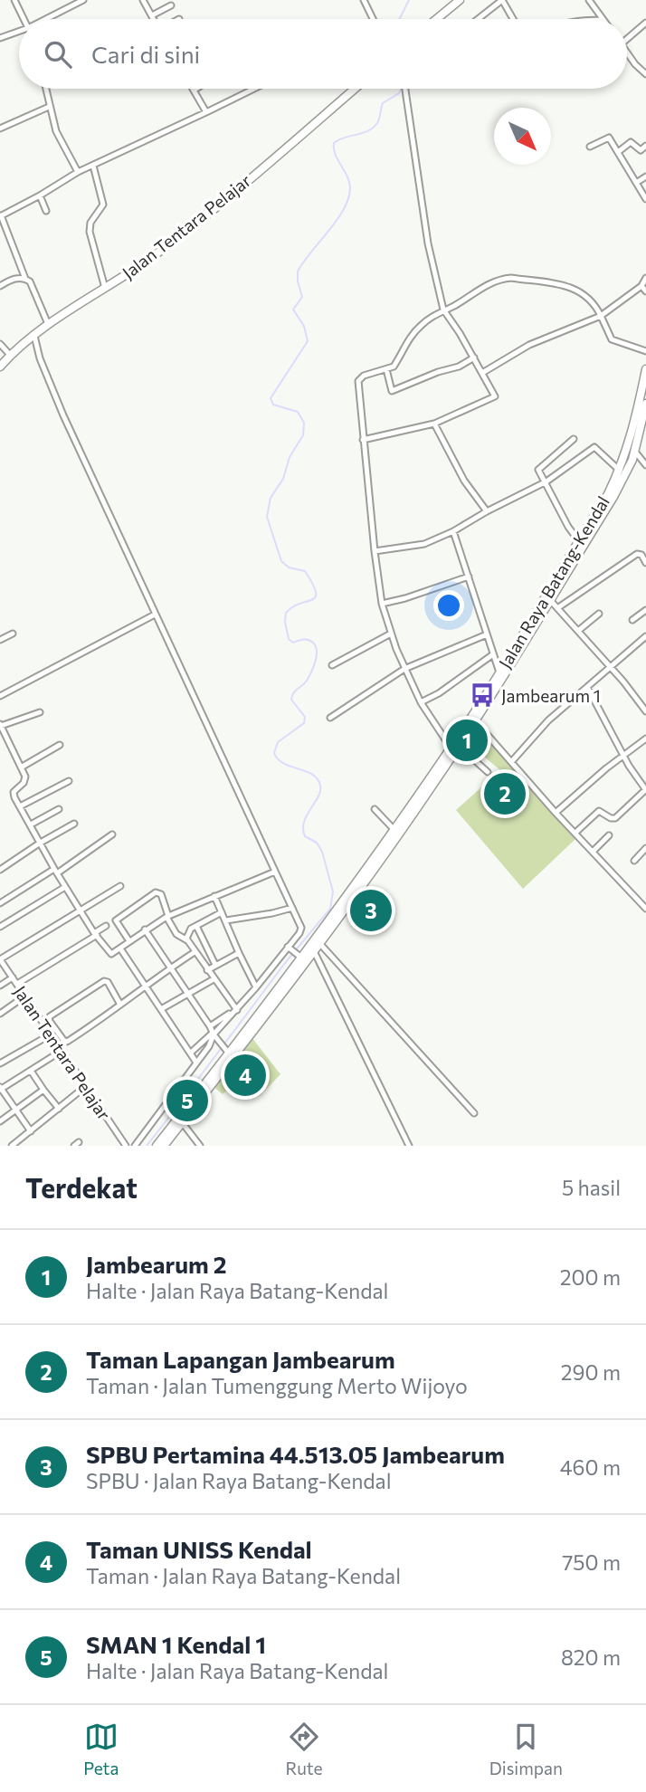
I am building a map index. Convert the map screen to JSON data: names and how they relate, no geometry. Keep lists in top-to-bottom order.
{
  "streets": {
    "highway": ["Jalan Tentara Pelajar", "Jalan Raya Batang-Kendal"]
  },
  "places": {
    "bus stop": ["Jambearum 1"]
  },
  "north": "bottom right",
  "page": {
    "search": "Cari di sini",
    "pins": [
      "1",
      "2",
      "3",
      "4",
      "5"
    ],
    "heading": ["Terdekat", "5 hasil"],
    "list": [
      {
        "mark": "1",
        "name": "Jambearum 2",
        "note": "Halte · Jalan Raya Batang-Kendal",
        "value": "200 m"
      },
      {
        "mark": "2",
        "name": "Taman Lapangan Jambearum",
        "note": "Taman · Jalan Tumenggung Merto Wijoyo",
        "value": "290 m"
      },
      {
        "mark": "3",
        "name": "SPBU Pertamina 44.513.05 Jambearum",
        "note": "SPBU · Jalan Raya Batang-Kendal",
        "value": "460 m"
      },
      {
        "mark": "4",
        "name": "Taman UNISS Kendal",
        "note": "Taman · Jalan Raya Batang-Kendal",
        "value": "750 m"
      },
      {
        "mark": "5",
        "name": "SMAN 1 Kendal 1",
        "note": "Halte · Jalan Raya Batang-Kendal",
        "value": "820 m"
      }
    ],
    "nav": ["Peta", "Rute", "Disimpan"]
  }
}
